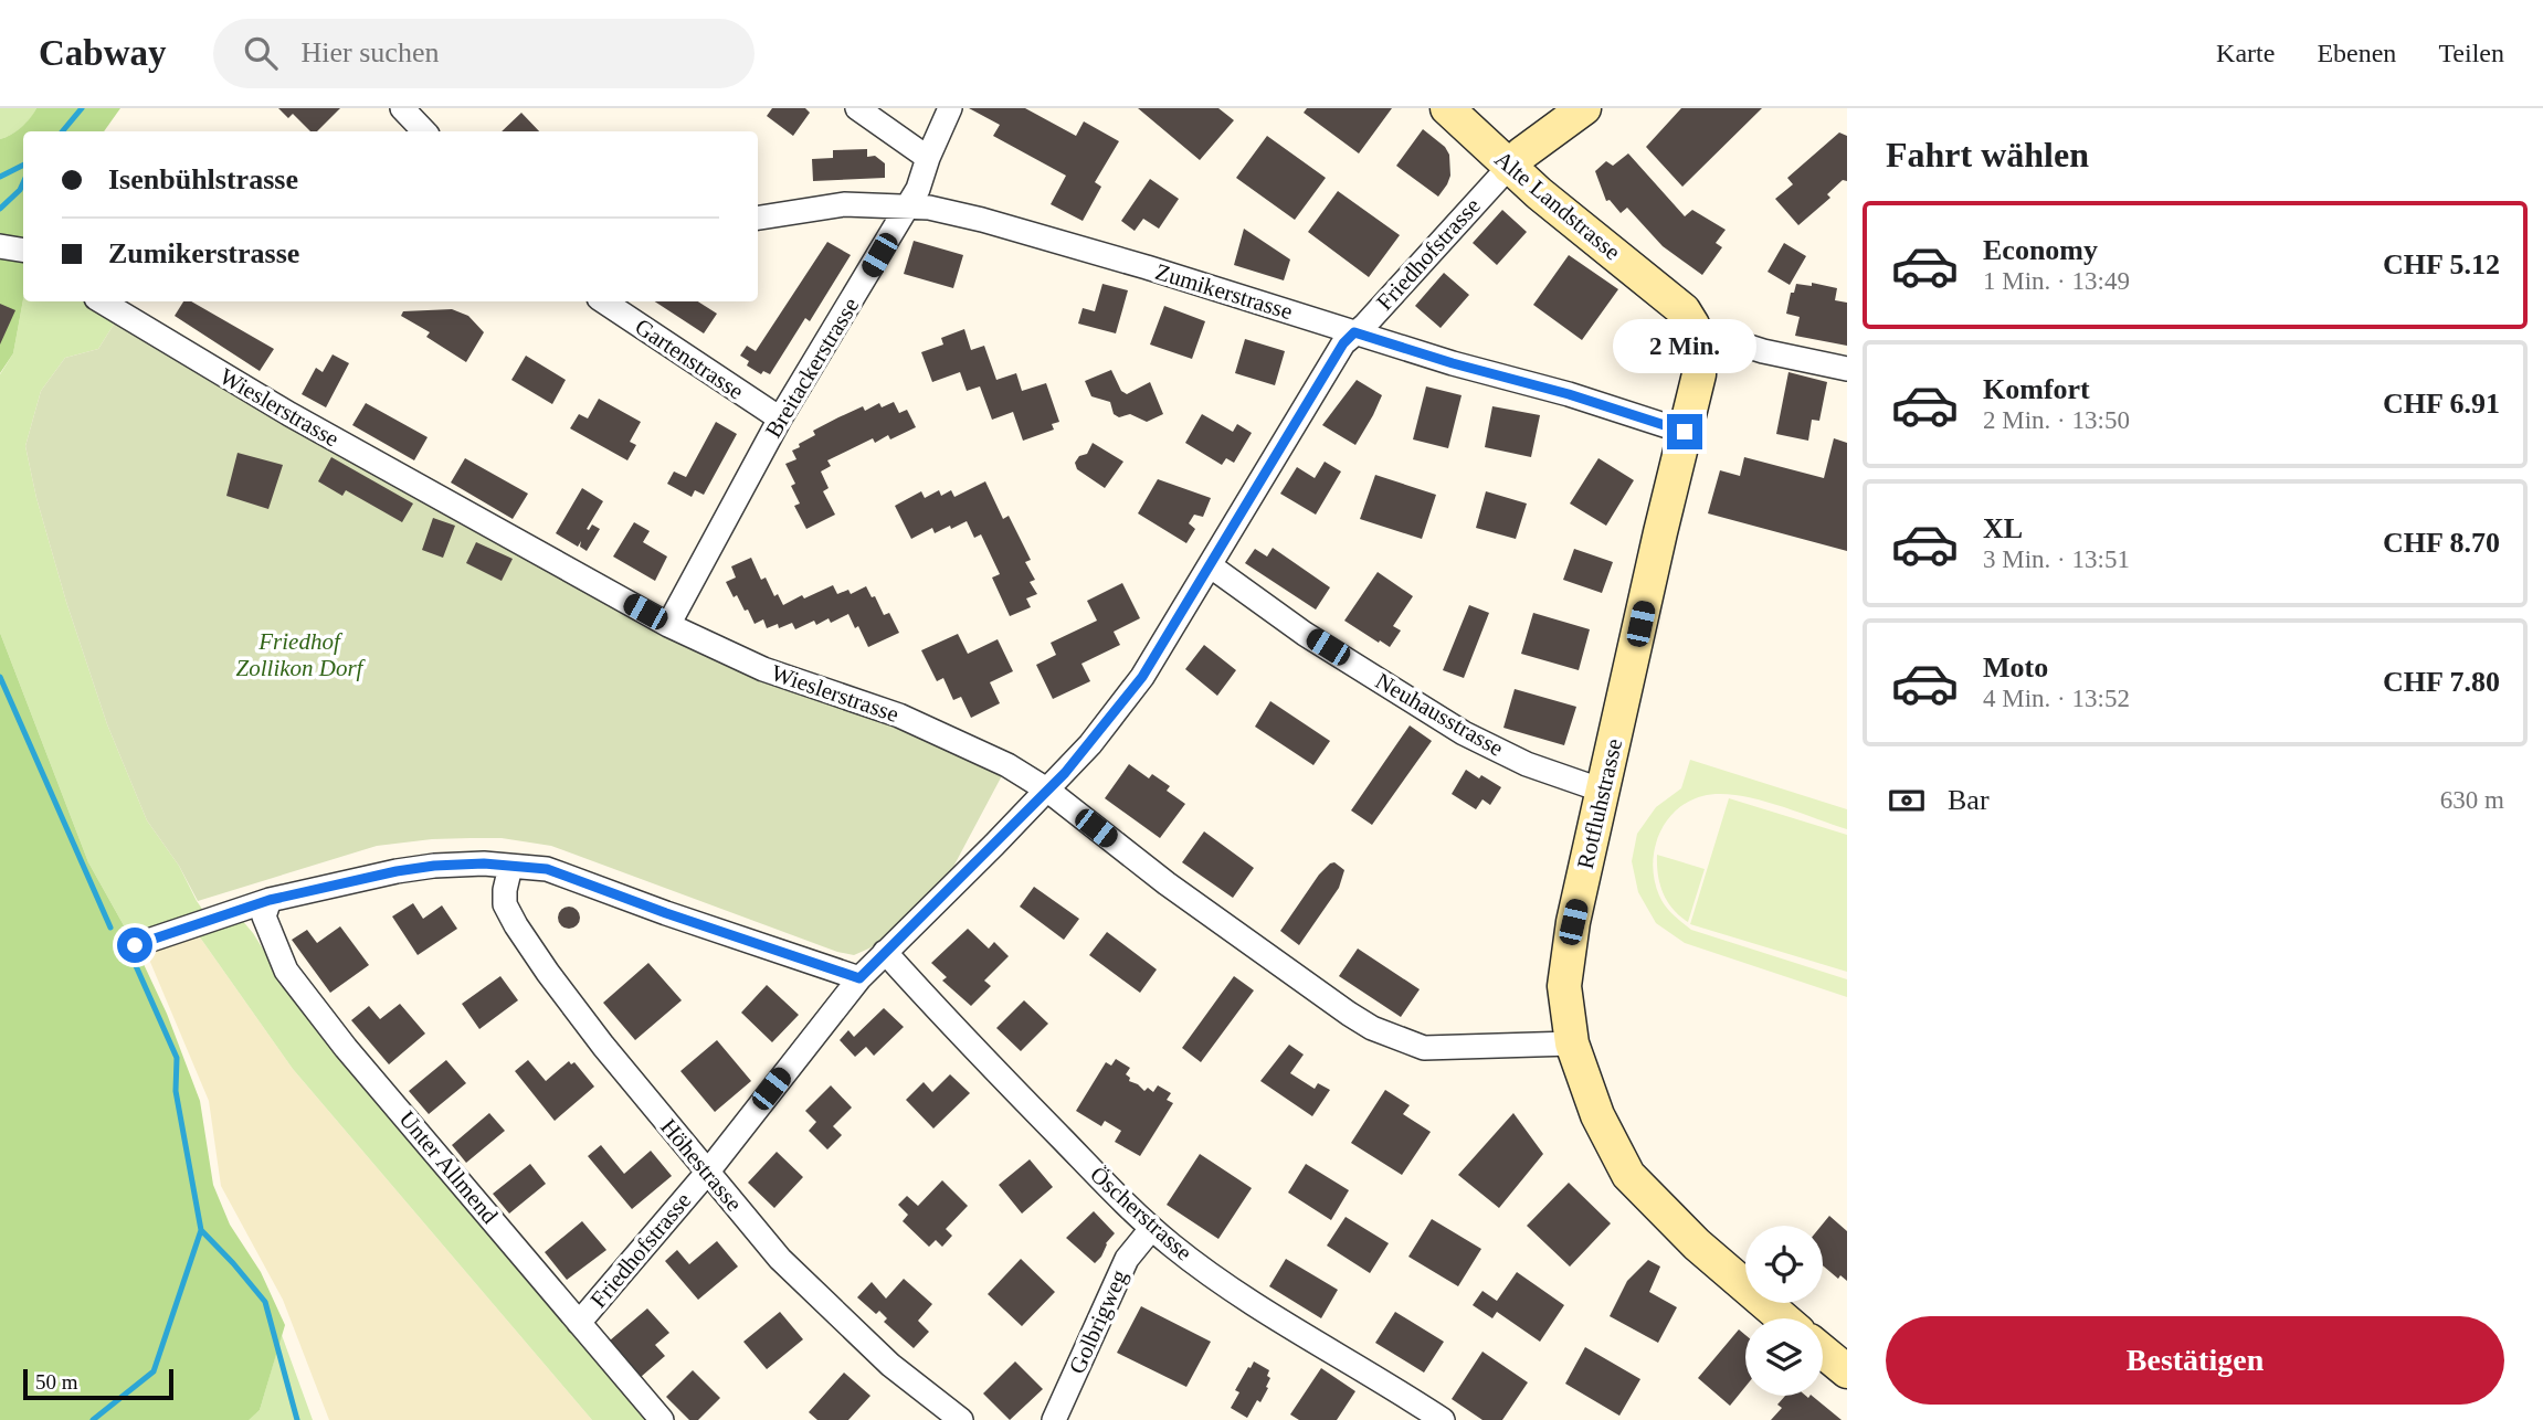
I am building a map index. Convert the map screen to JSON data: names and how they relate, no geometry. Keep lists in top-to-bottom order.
{
  "streets": {
    "main road": ["Alte Landstrasse", "Rotfluhstrasse"],
    "street": [
      "Friedhofstrasse",
      "Zumikerstrasse",
      "Gartenstrasse",
      "Breitackerstrasse",
      "Wieslerstrasse",
      "Neuhausstrasse",
      "Höhestrasse",
      "Unter Allmend",
      "Öscherstrasse",
      "Golbrigweg"
    ]
  },
  "crossings": [
    ["Alte Landstrasse", "Friedhofstrasse"],
    ["Alte Landstrasse", "Rotfluhstrasse"],
    ["Friedhofstrasse", "Zumikerstrasse"],
    ["Friedhofstrasse", "Wieslerstrasse"],
    ["Friedhofstrasse", "Neuhausstrasse"],
    ["Friedhofstrasse", "Höhestrasse"],
    ["Friedhofstrasse", "Unter Allmend"],
    ["Friedhofstrasse", "Öscherstrasse"],
    ["Zumikerstrasse", "Breitackerstrasse"],
    ["Zumikerstrasse", "Rotfluhstrasse"],
    ["Gartenstrasse", "Breitackerstrasse"],
    ["Breitackerstrasse", "Wieslerstrasse"],
    ["Wieslerstrasse", "Rotfluhstrasse"],
    ["Neuhausstrasse", "Rotfluhstrasse"],
    ["Öscherstrasse", "Golbrigweg"]
  ],
  "parks": ["Friedhof Zollikon Dorf"],
  "scale_bar": "50 m",
  "page": {
    "header": "Cabway",
    "search": "Hier suchen",
    "nav": ["Karte", "Ebenen", "Teilen"],
    "heading": "Fahrt wählen",
    "banner": ["Isenbühlstrasse", "Zumikerstrasse"],
    "list": [
      {
        "name": "Economy",
        "note": "1 Min. · 13:49",
        "value": "CHF 5.12"
      },
      {
        "name": "Komfort",
        "note": "2 Min. · 13:50",
        "value": "CHF 6.91"
      },
      {
        "name": "XL",
        "note": "3 Min. · 13:51",
        "value": "CHF 8.70"
      },
      {
        "name": "Moto",
        "note": "4 Min. · 13:52",
        "value": "CHF 7.80"
      }
    ],
    "bubble": "2 Min.",
    "pay": ["Bar", "630 m"],
    "buttons": "Bestätigen",
    "scale": "50 m"
  }
}
